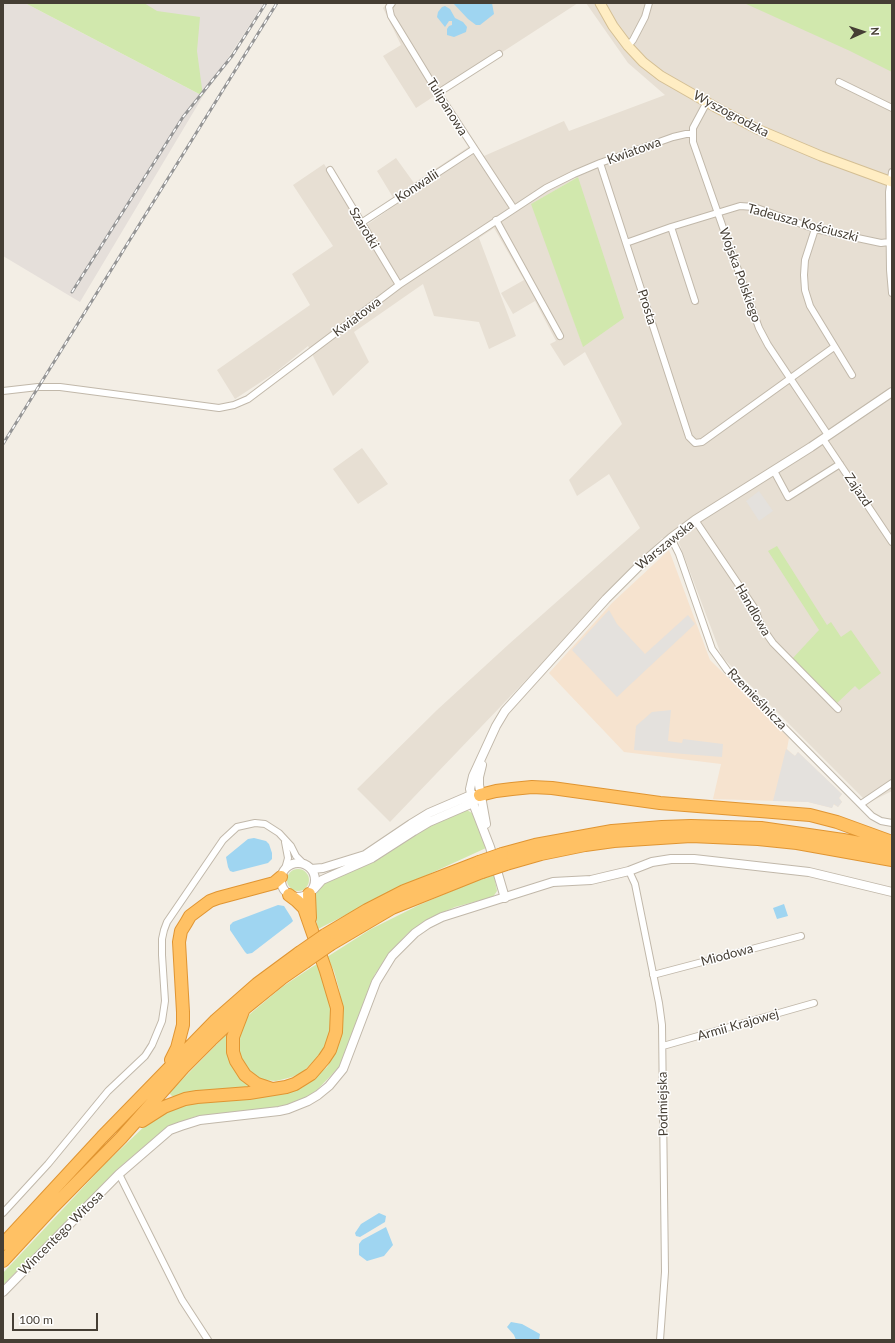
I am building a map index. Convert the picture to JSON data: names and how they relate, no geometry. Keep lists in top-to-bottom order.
{
  "streets": {
    "main road": ["Wyszogrodzka"],
    "street": [
      "Tulipanowa",
      "Kwiatowa",
      "Konwalii",
      "Tadeusza Kościuszki",
      "Szarotki",
      "Wojska Polskiego",
      "Prosta",
      "Zajazd",
      "Warszawska",
      "Handlowa",
      "Rzemieślnicza",
      "Miodowa",
      "Armii Krajowej",
      "Podmiejska",
      "Wincentego Witosa"
    ]
  },
  "crossings": [
    ["Tulipanowa", "Kwiatowa"],
    ["Tulipanowa", "Konwalii"],
    ["Kwiatowa", "Szarotki"],
    ["Kwiatowa", "Wojska Polskiego"],
    ["Kwiatowa", "Prosta"],
    ["Konwalii", "Szarotki"],
    ["Tadeusza Kościuszki", "Wojska Polskiego"],
    ["Tadeusza Kościuszki", "Prosta"],
    ["Wojska Polskiego", "Prosta"],
    ["Wojska Polskiego", "Zajazd"],
    ["Wojska Polskiego", "Warszawska"],
    ["Zajazd", "Warszawska"],
    ["Warszawska", "Handlowa"],
    ["Warszawska", "Rzemieślnicza"],
    ["Warszawska", "Wincentego Witosa"],
    ["Miodowa", "Podmiejska"],
    ["Armii Krajowej", "Podmiejska"],
    ["Podmiejska", "Wincentego Witosa"]
  ],
  "scale_bar": "100 m",
  "north": "right"
}
